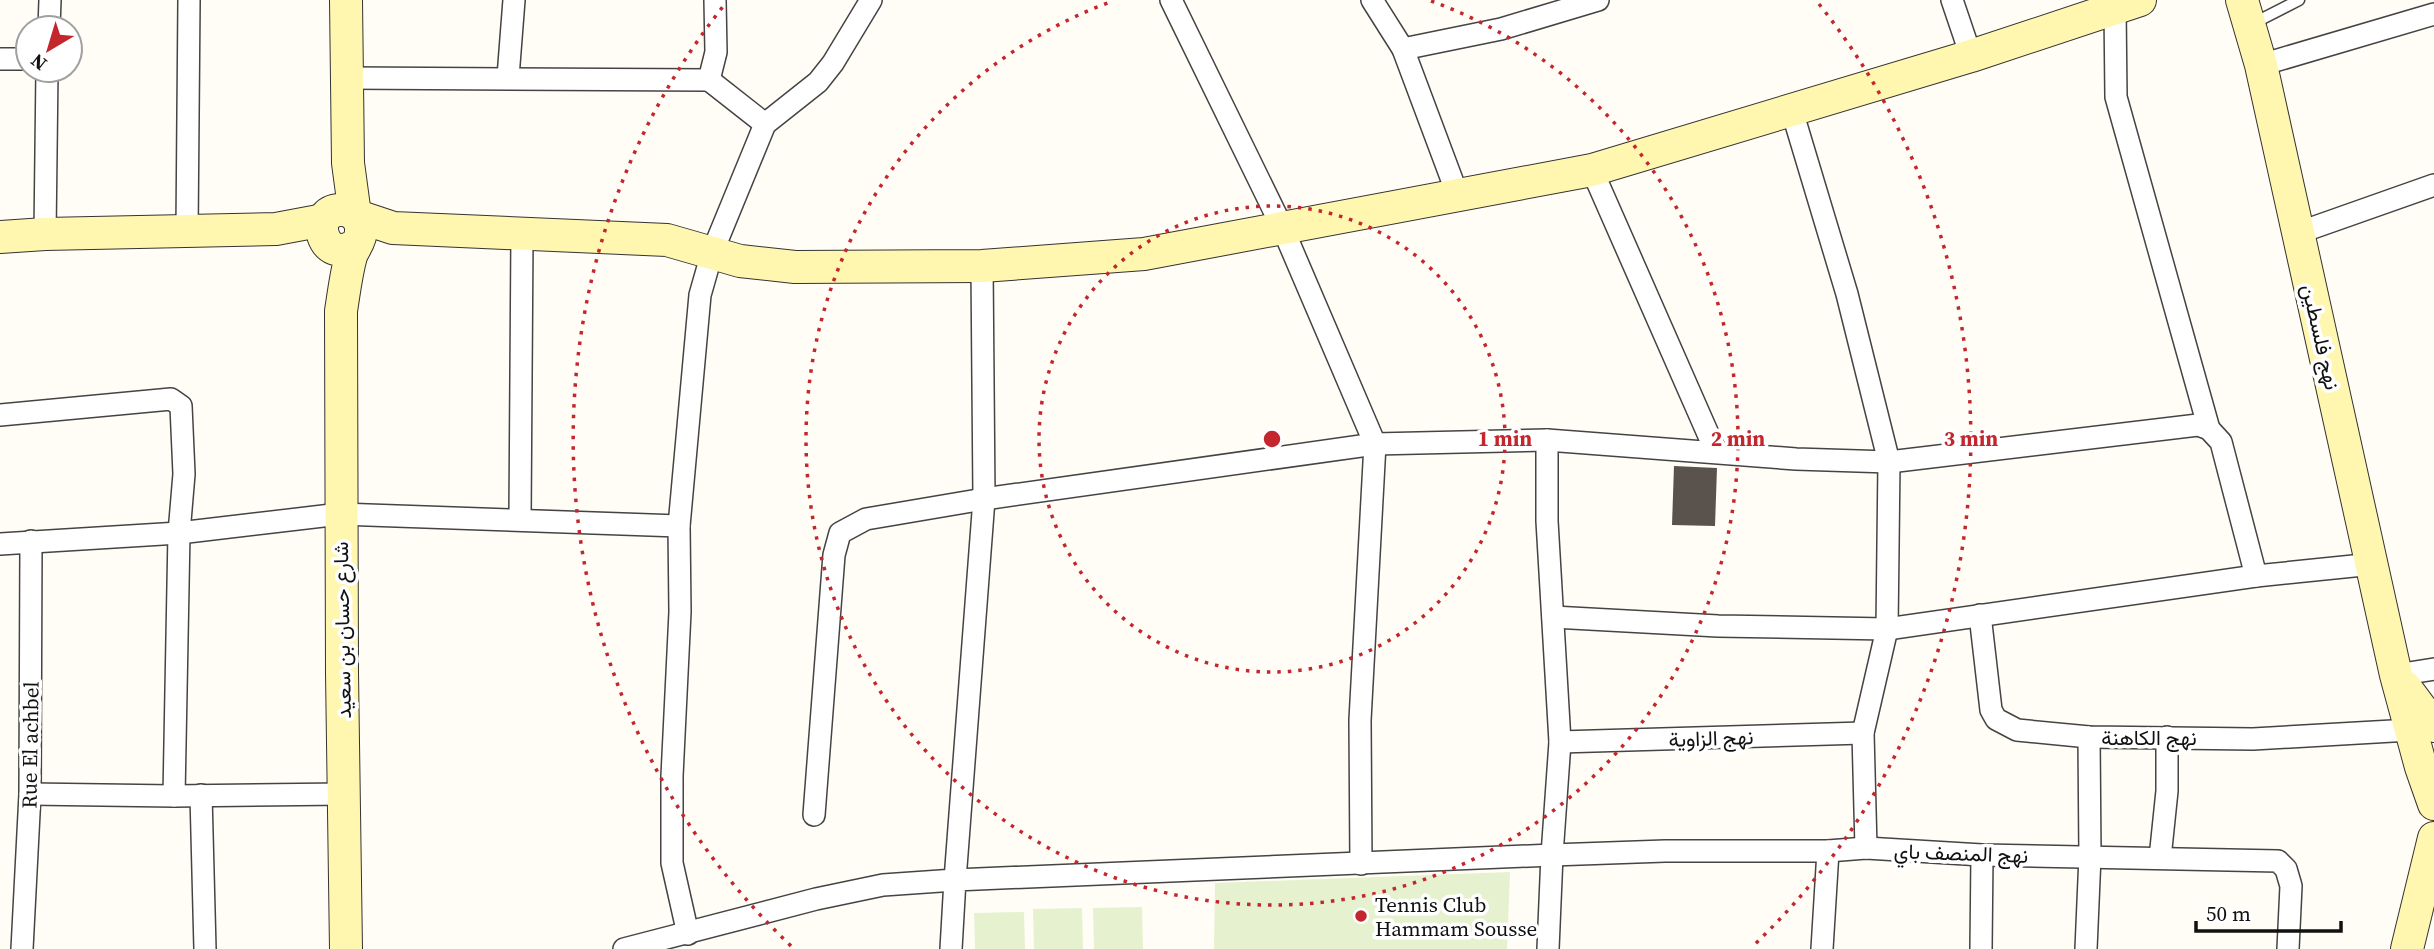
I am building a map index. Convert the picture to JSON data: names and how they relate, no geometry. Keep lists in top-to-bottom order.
{
  "streets": {
    "street": [
      "نهج فلسطين",
      "شارع حسان بن سعيد",
      "نهج الكاهنة",
      "نهج الزاوية",
      "Rue El achbel",
      "نهج المنصف باي"
    ]
  },
  "crossings": [
    ["نهج فلسطين", "نهج الكاهنة"]
  ],
  "places": ["Tennis Club Hammam Sousse"],
  "scale_bar": "50 m",
  "north": "bottom left",
  "rings": ["1 min", "2 min", "3 min"]
}
